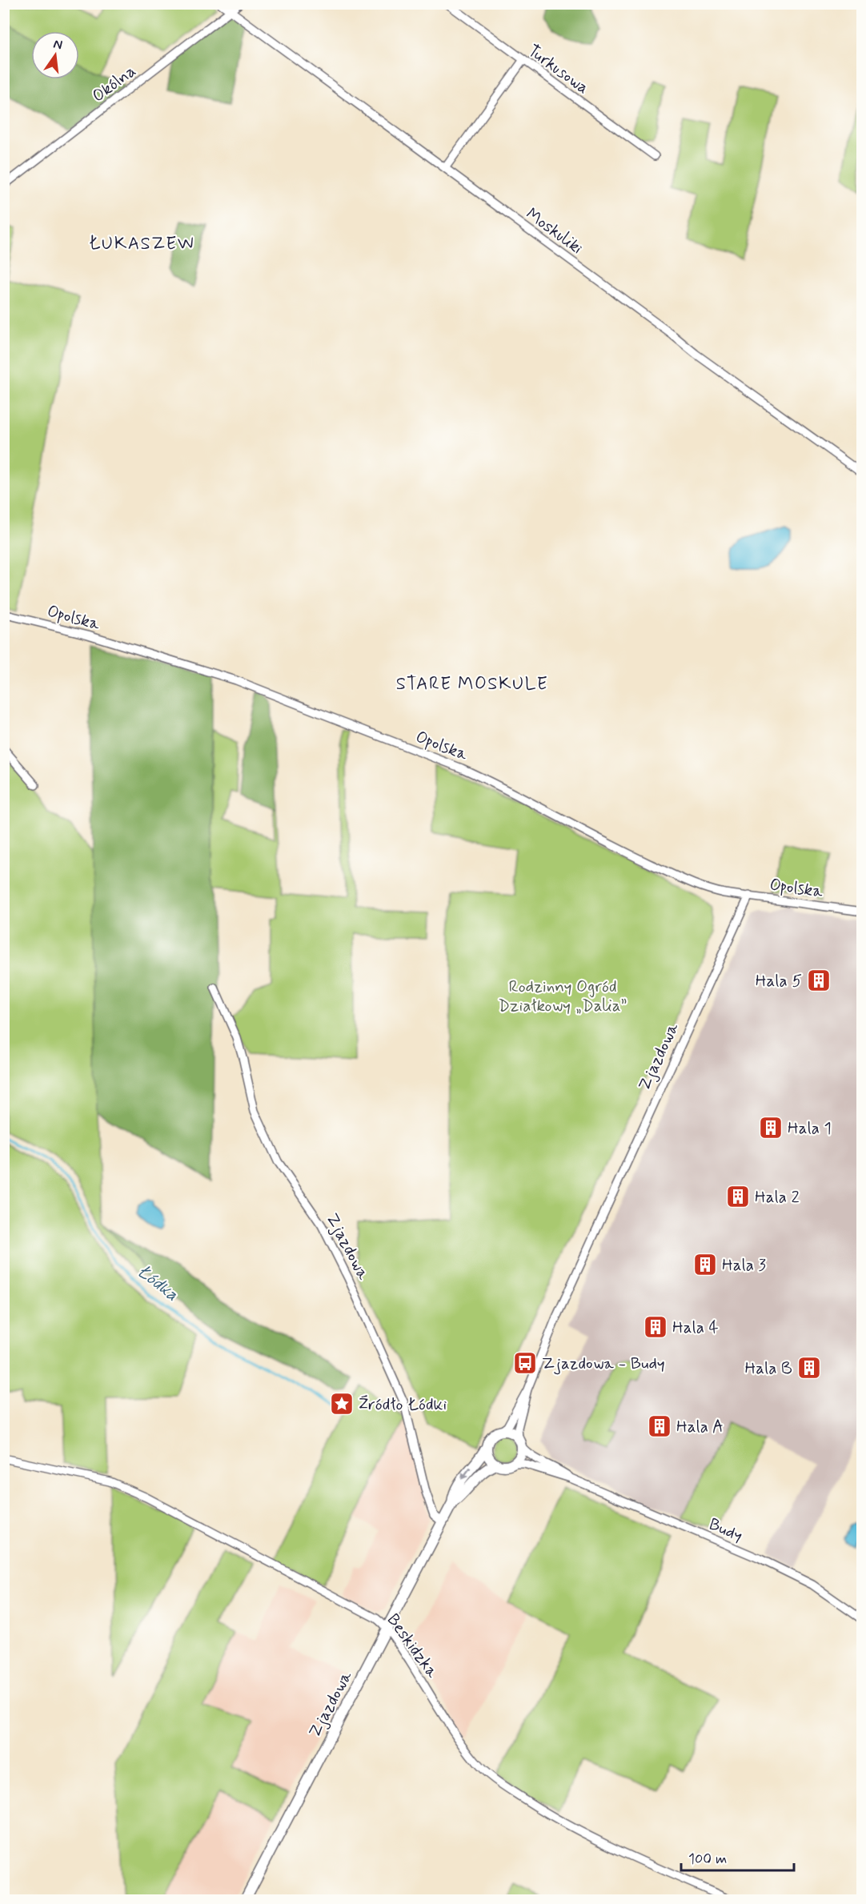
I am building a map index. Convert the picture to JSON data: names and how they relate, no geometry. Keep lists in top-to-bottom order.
{
  "streets": {
    "street": [
      "Turkusowa",
      "Okólna",
      "Moskuliki",
      "Opolska",
      "Zjazdowa",
      "Budy",
      "Beskidzka"
    ]
  },
  "crossings": [
    ["Okólna", "Moskuliki"],
    ["Opolska", "Zjazdowa"],
    ["Zjazdowa", "Budy"],
    ["Zjazdowa", "Beskidzka"]
  ],
  "districts": ["ŁUKASZEW", "STARE MOSKULE"],
  "water": ["Łódka"],
  "parks": ["Rodzinny Ogród Działkowy „Dalia”"],
  "places": {
    "building": [
      "Hala 5",
      "Hala 1",
      "Hala 2",
      "Hala 3",
      "Hala 4",
      "Hala B",
      "Hala A"
    ],
    "bus stop": ["Zjazdowa - Budy"],
    "place": ["Źródło Łódki"]
  },
  "scale_bar": "100 m",
  "north": "top"
}
